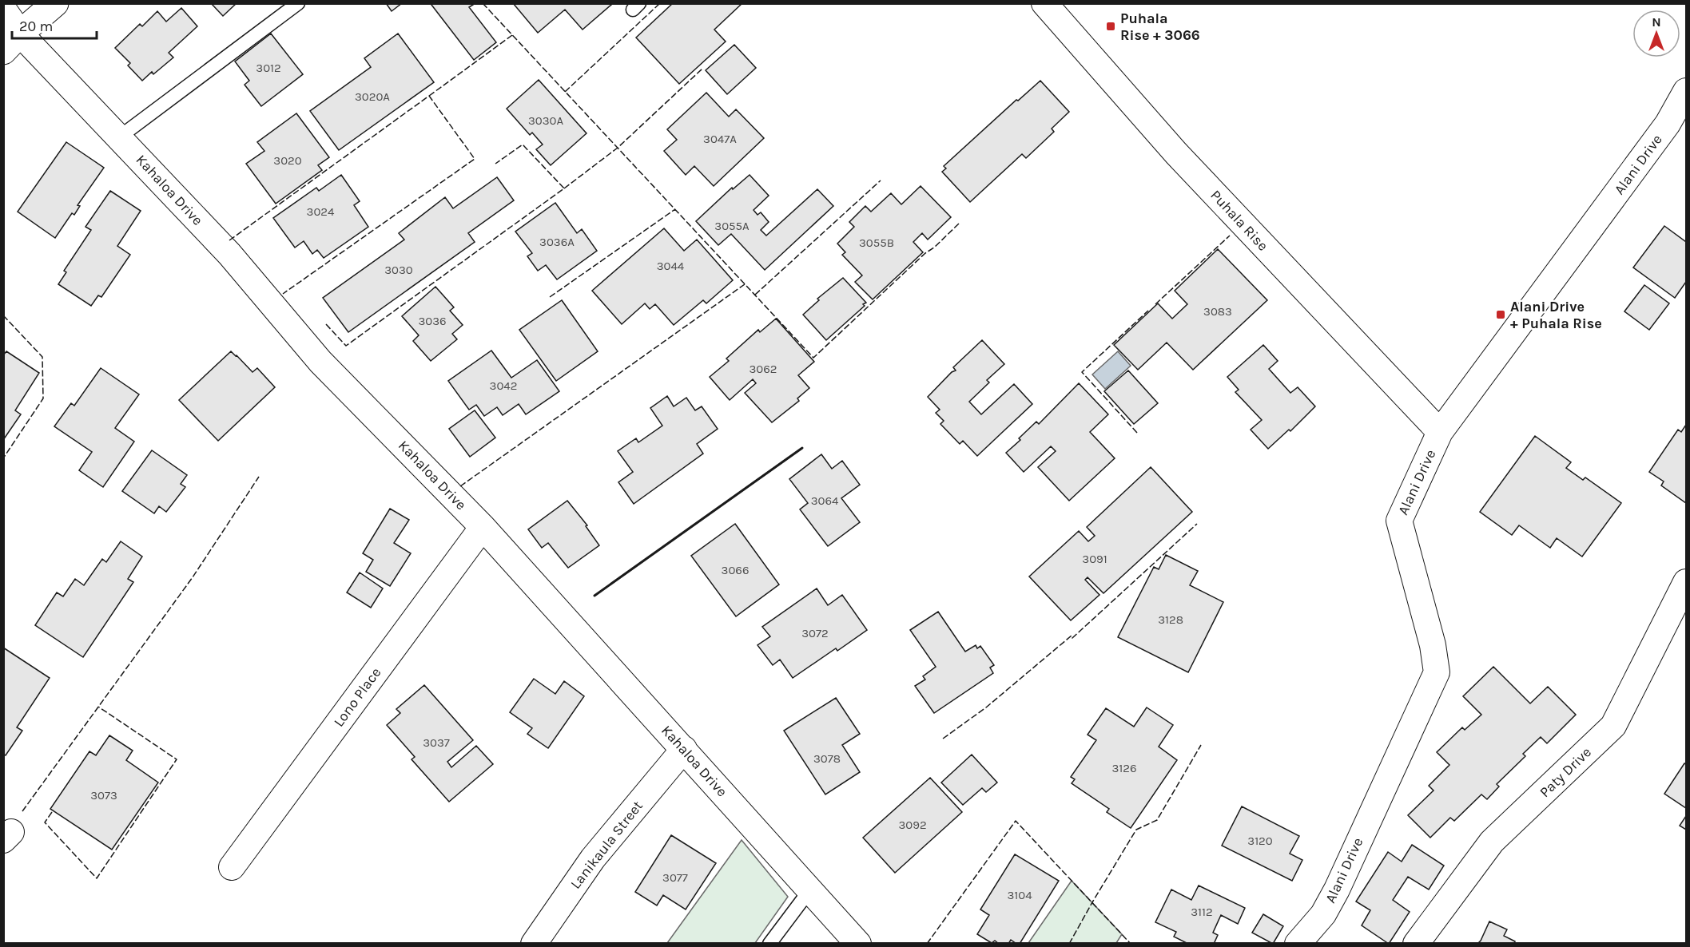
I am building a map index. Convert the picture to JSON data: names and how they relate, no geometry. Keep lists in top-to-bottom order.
{
  "streets": {
    "street": [
      "Alani Drive",
      "Kahaloa Drive",
      "Puhala Rise",
      "Lono Place",
      "Paty Drive",
      "Lanikaula Street"
    ]
  },
  "crossings": [
    ["Alani Drive", "Puhala Rise"],
    ["Kahaloa Drive", "Lono Place"],
    ["Kahaloa Drive", "Lanikaula Street"]
  ],
  "places": {
    "transit": ["Puhala Rise + 3066", "Alani Drive + Puhala Rise"]
  },
  "house_numbers": [
    "3012",
    "3020A",
    "3030A",
    "3047A",
    "3020",
    "3024",
    "3055A",
    "3036A",
    "3055B",
    "3044",
    "3030",
    "3083",
    "3036",
    "3062",
    "3042",
    "3064",
    "3091",
    "3066",
    "3128",
    "3072",
    "3037",
    "3078",
    "3126",
    "3073",
    "3092",
    "3120",
    "3077",
    "3104",
    "3112"
  ],
  "scale_bar": "20 m",
  "north": "top"
}
